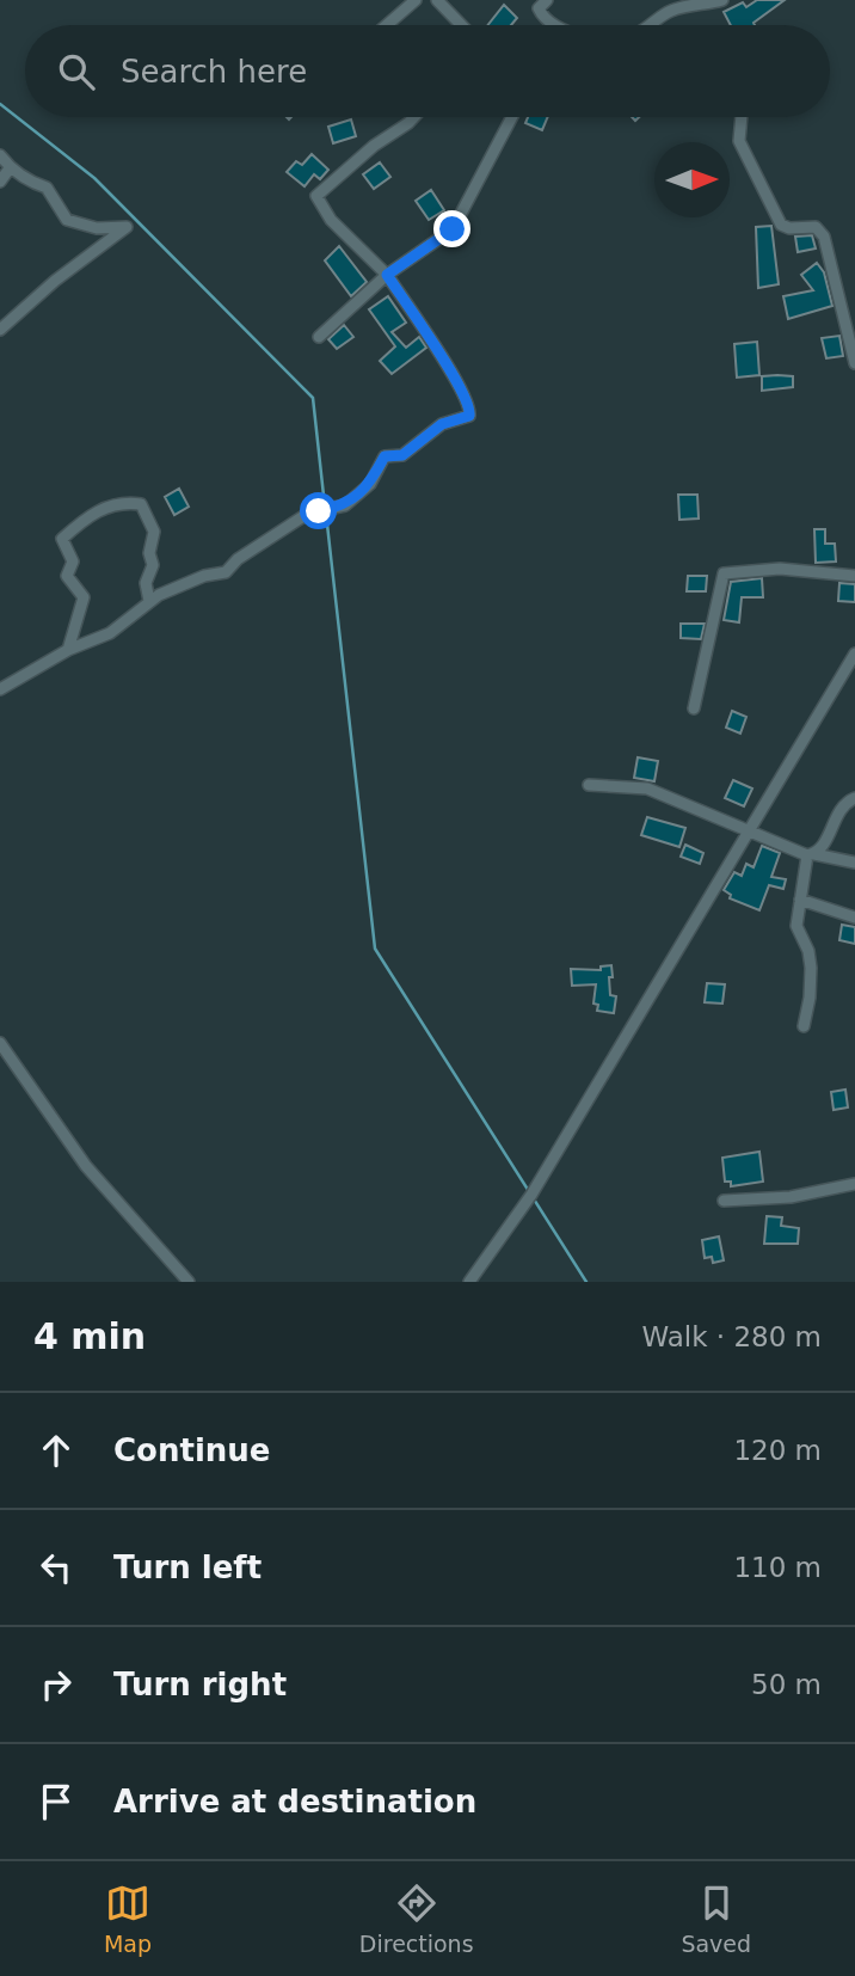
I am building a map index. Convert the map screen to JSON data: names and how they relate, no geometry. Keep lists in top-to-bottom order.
{
  "north": "right",
  "page": {
    "search": "Search here",
    "heading": ["4 min", "Walk · 280 m"],
    "list": [
      ["Continue", "120 m"],
      ["Turn left", "110 m"],
      ["Turn right", "50 m"],
      "Arrive at destination"
    ],
    "nav": ["Map", "Directions", "Saved"]
  }
}
